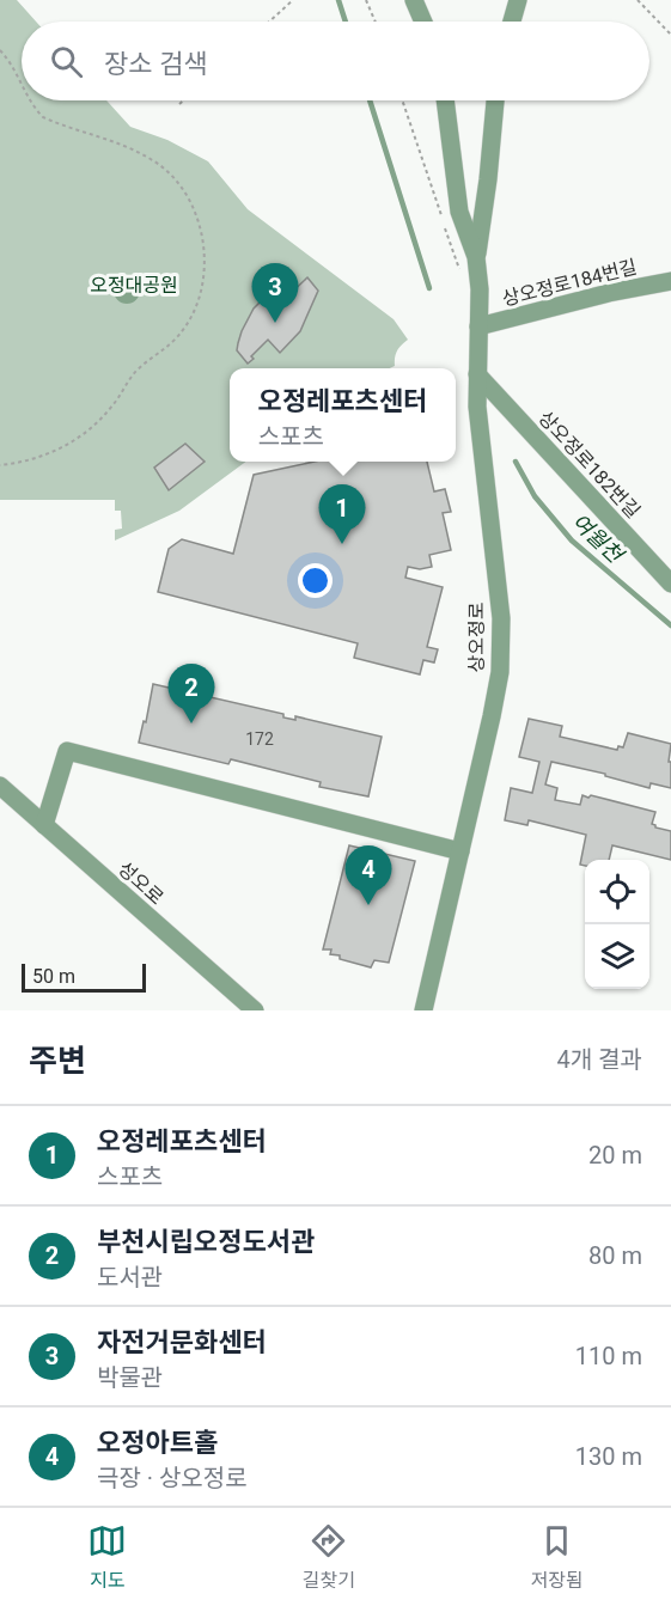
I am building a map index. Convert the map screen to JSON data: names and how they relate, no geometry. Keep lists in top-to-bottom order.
{
  "streets": {
    "street": [
      "상오정로184번길",
      "상오정로182번길",
      "상오정로",
      "성오로"
    ]
  },
  "crossings": [
    ["상오정로184번길", "상오정로"],
    ["상오정로182번길", "상오정로"]
  ],
  "water": ["여월천"],
  "parks": ["오정대공원"],
  "house_numbers": ["172"],
  "scale_bar": "50 m",
  "page": {
    "search": "장소 검색",
    "pins": [
      "3",
      "1",
      "2",
      "4"
    ],
    "popup": ["오정레포츠센터", "스포츠"],
    "scale": "50 m",
    "heading": ["주변", "4개 결과"],
    "list": [
      {
        "mark": "1",
        "name": "오정레포츠센터",
        "note": "스포츠",
        "value": "20 m"
      },
      {
        "mark": "2",
        "name": "부천시립오정도서관",
        "note": "도서관",
        "value": "80 m"
      },
      {
        "mark": "3",
        "name": "자전거문화센터",
        "note": "박물관",
        "value": "110 m"
      },
      {
        "mark": "4",
        "name": "오정아트홀",
        "note": "극장 · 상오정로",
        "value": "130 m"
      }
    ],
    "nav": ["지도", "길찾기", "저장됨"]
  }
}
